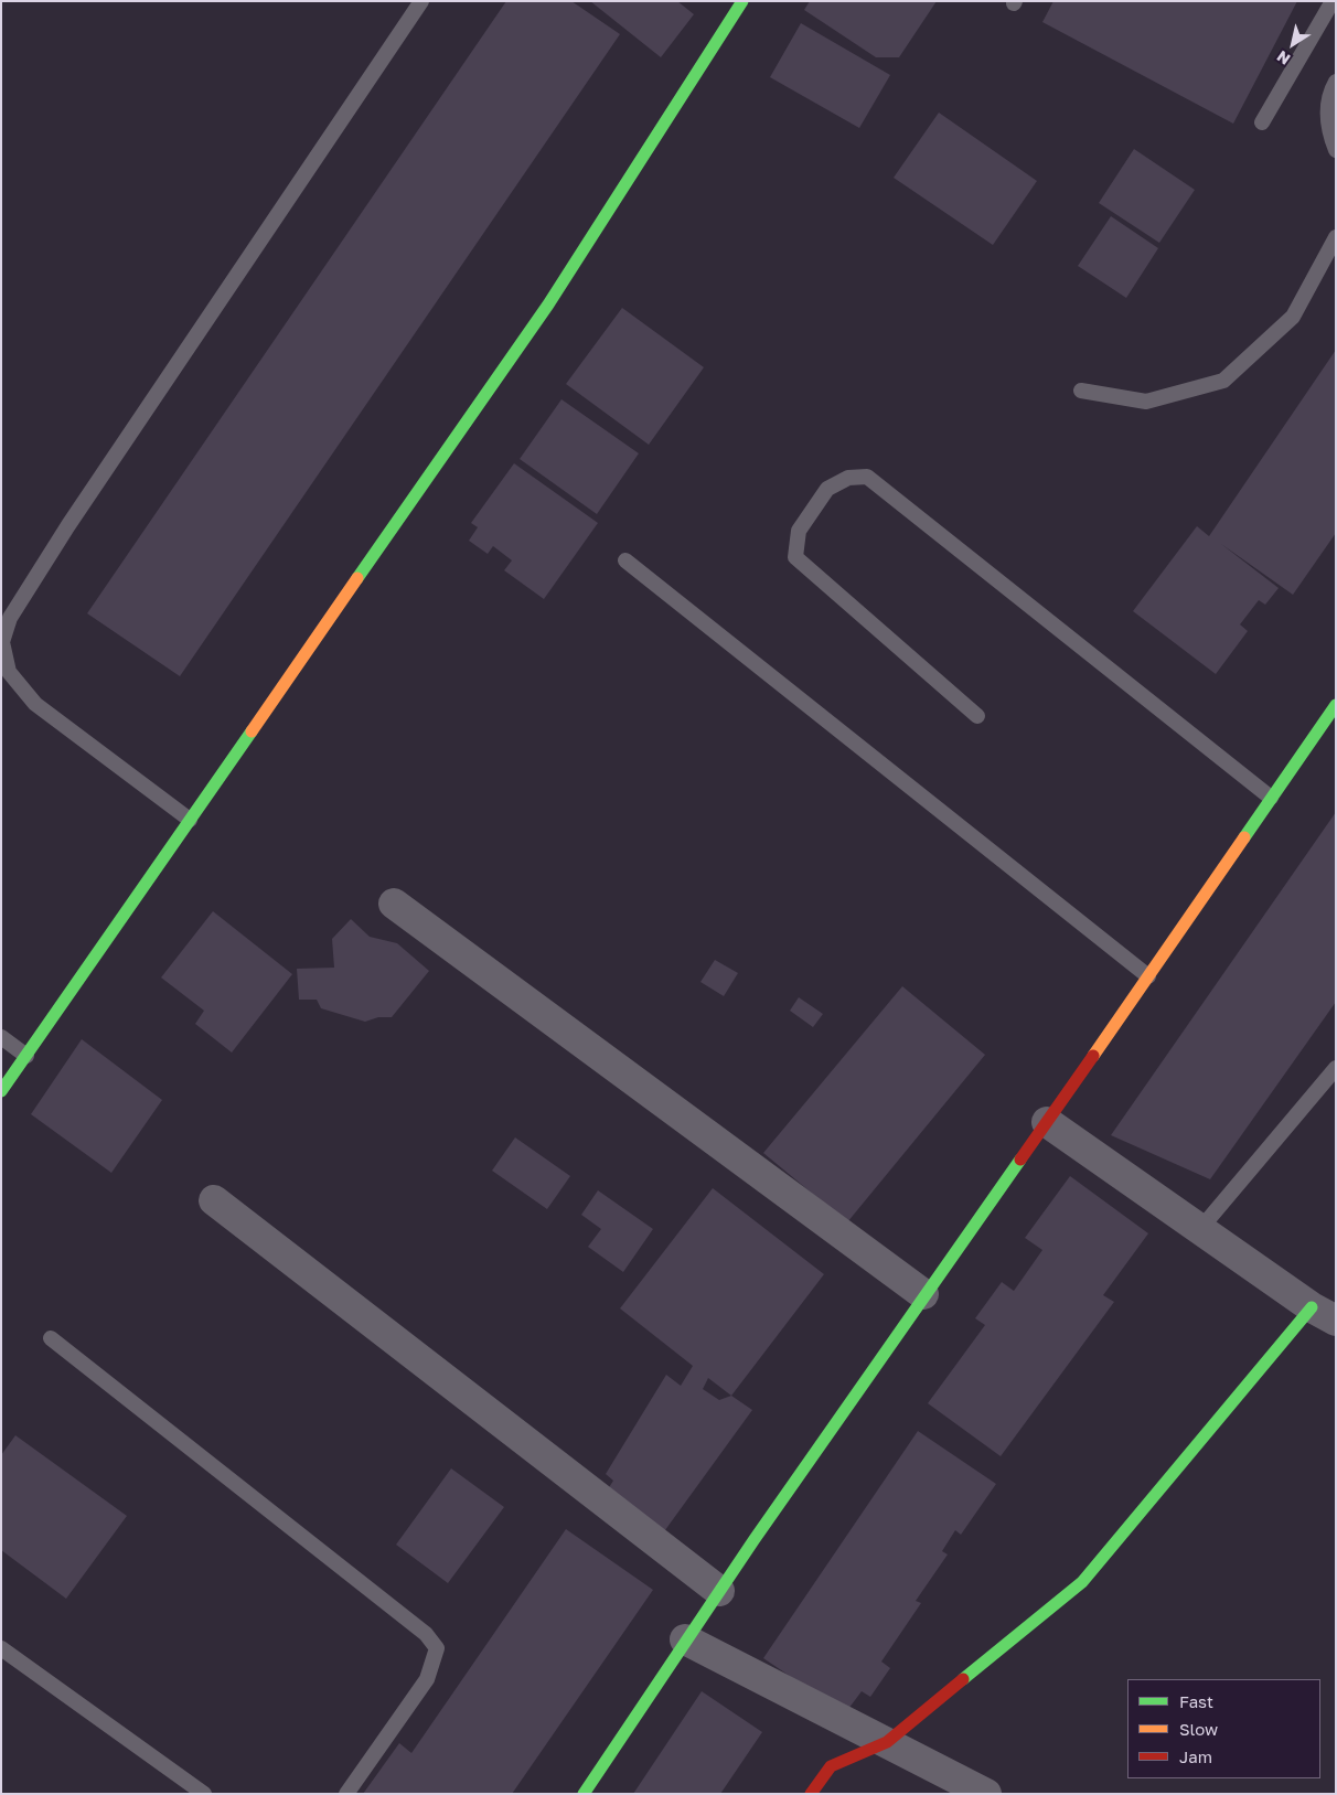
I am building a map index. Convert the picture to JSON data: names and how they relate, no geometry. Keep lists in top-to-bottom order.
{
  "legend": ["Fast", "Slow", "Jam"],
  "north": "bottom left"
}
